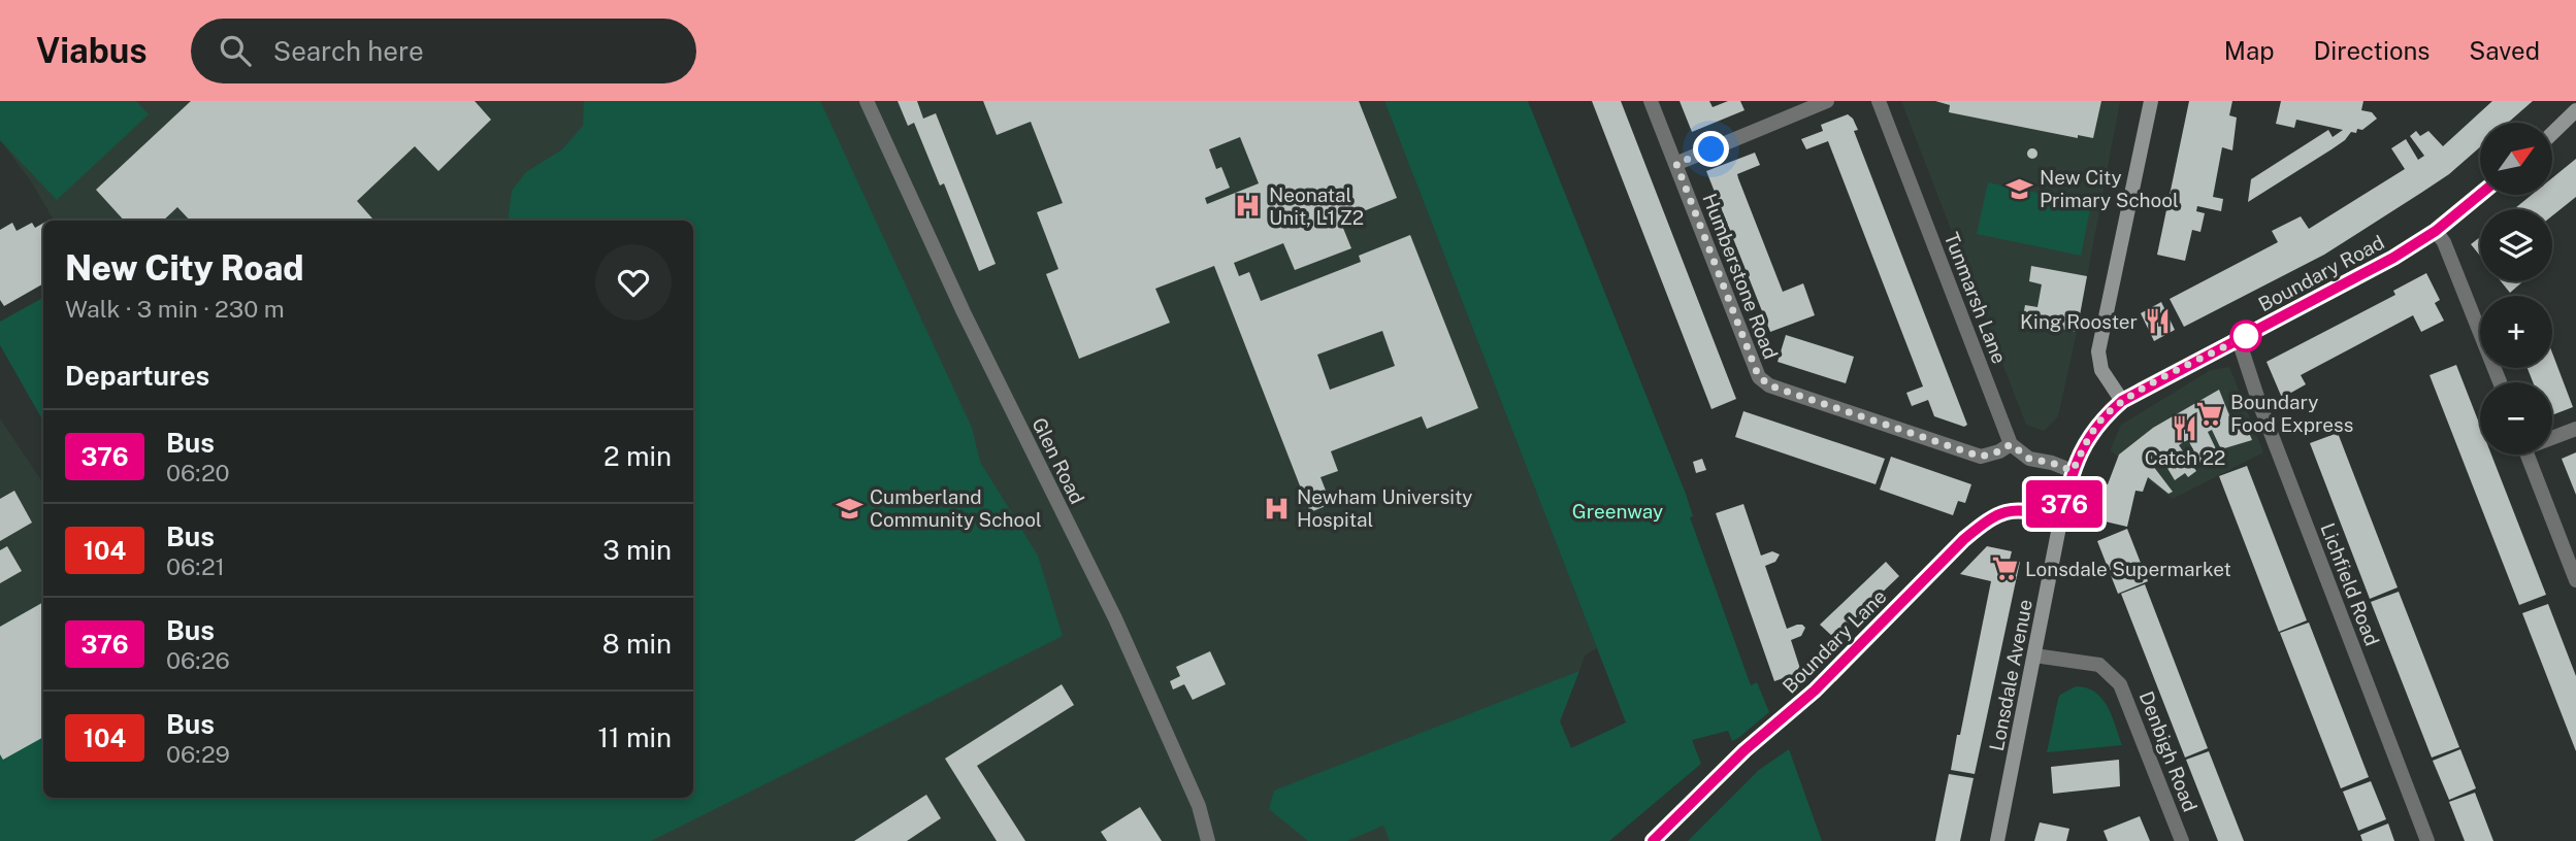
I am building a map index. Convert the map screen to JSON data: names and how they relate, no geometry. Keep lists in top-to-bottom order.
{
  "streets": {
    "street": [
      "Boundary Road",
      "Humberstone Road",
      "Tunmarsh Lane",
      "Glen Road",
      "Lichfield Road",
      "Boundary Lane",
      "Lonsdale Avenue",
      "Denbigh Road"
    ]
  },
  "crossings": [
    ["Boundary Road", "Lichfield Road"],
    ["Boundary Road", "Boundary Lane"],
    ["Boundary Road", "Lonsdale Avenue"],
    ["Humberstone Road", "Tunmarsh Lane"],
    ["Boundary Lane", "Lonsdale Avenue"],
    ["Lonsdale Avenue", "Denbigh Road"]
  ],
  "parks": ["Greenway"],
  "places": {
    "school or university": ["New City Primary School", "Cumberland Community School"],
    "hospital": ["Neonatal Unit, L1 Z2", "Newham University Hospital"],
    "restaurant": ["King Rooster", "Catch 22"],
    "supermarket": ["Boundary Food Express", "Lonsdale Supermarket"]
  },
  "lines": ["bus line 376"],
  "north": "top right",
  "page": {
    "header": "Viabus",
    "search": "Search here",
    "nav": ["Map", "Directions", "Saved"],
    "on_map": "376",
    "map_buttons": ["+", "−"],
    "heading": [
      ["New City Road", "Walk · 3 min · 230 m"],
      "Departures"
    ],
    "list": [
      {
        "mark": "376",
        "name": "Bus",
        "note": "06:20",
        "value": "2 min"
      },
      {
        "mark": "104",
        "name": "Bus",
        "note": "06:21",
        "value": "3 min"
      },
      {
        "mark": "376",
        "name": "Bus",
        "note": "06:26",
        "value": "8 min"
      },
      {
        "mark": "104",
        "name": "Bus",
        "note": "06:29",
        "value": "11 min"
      }
    ]
  }
}
